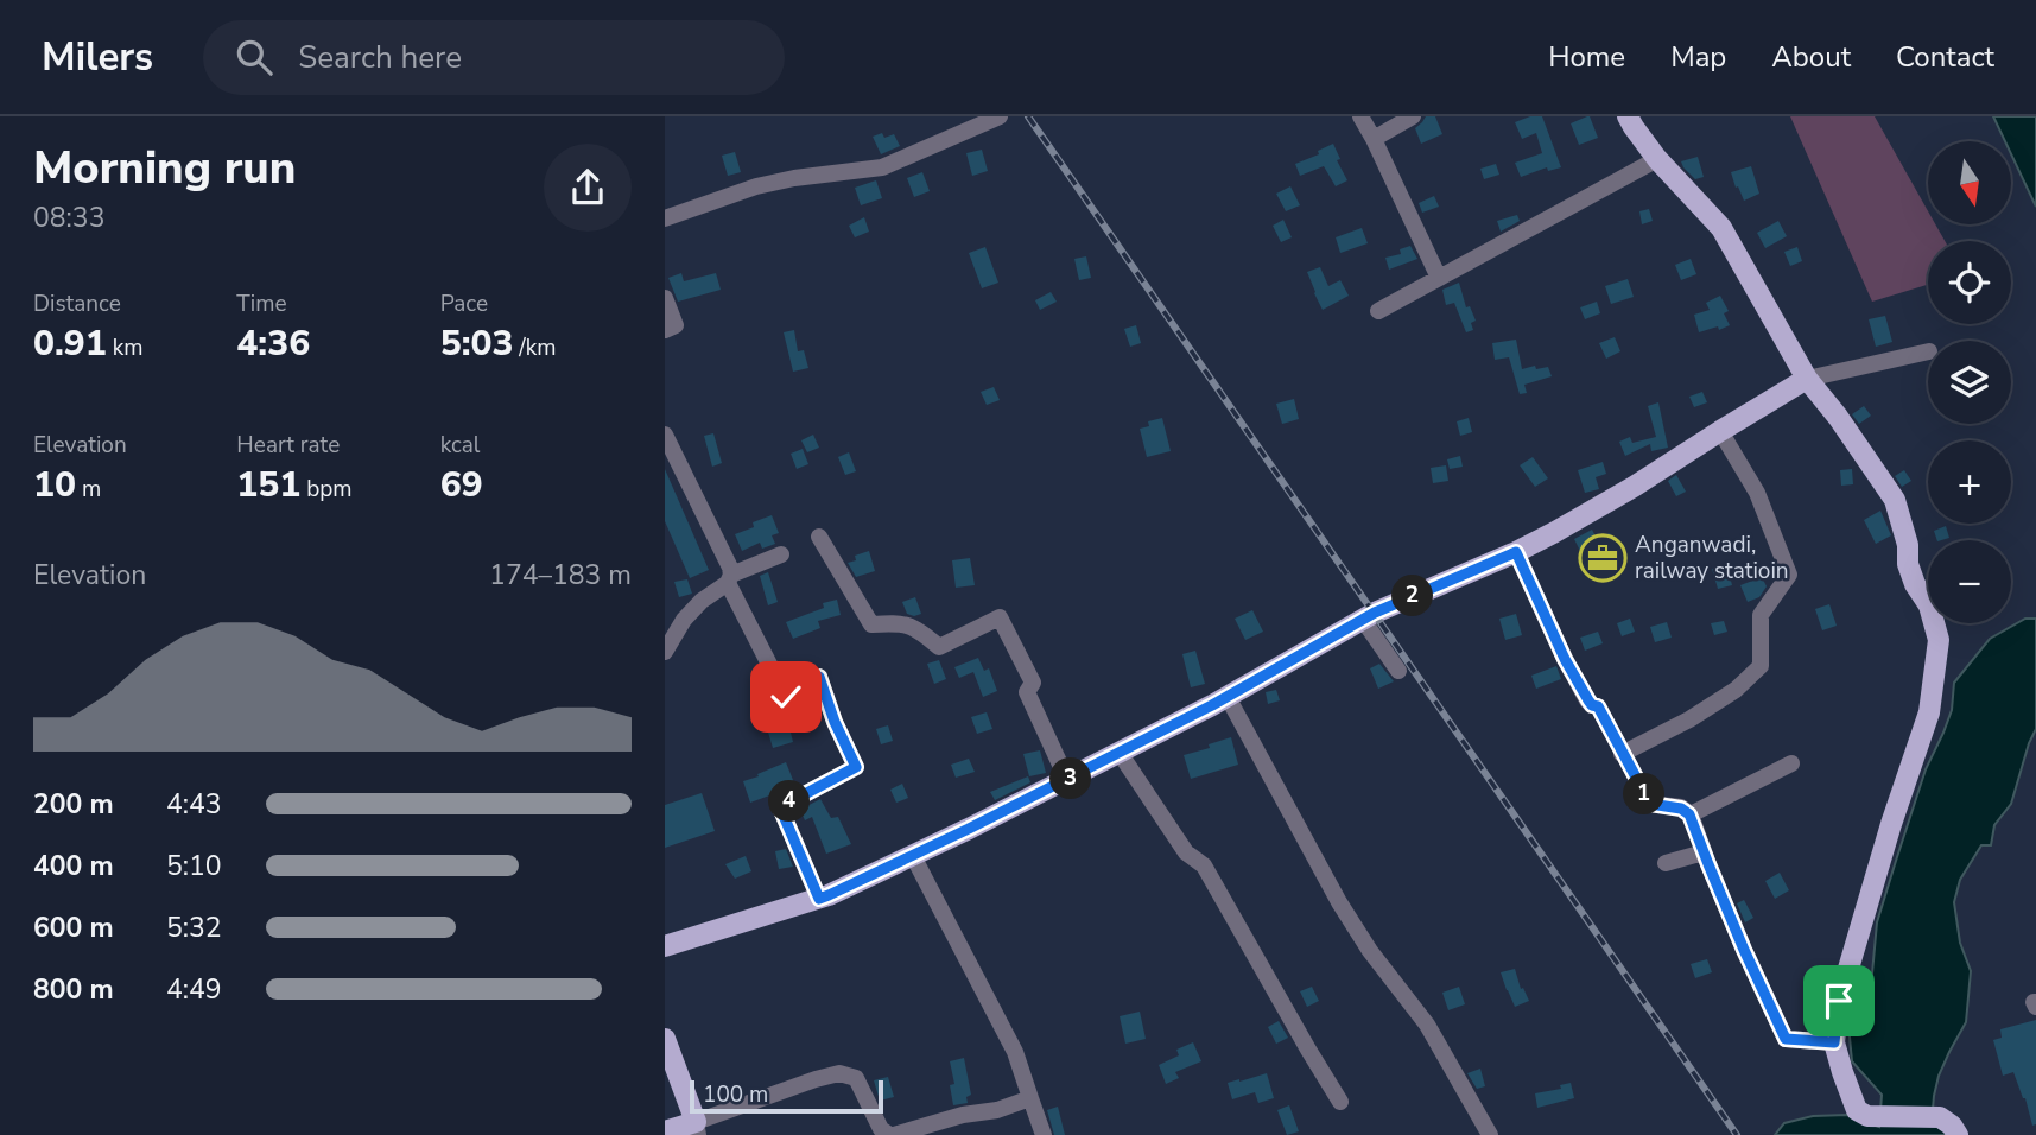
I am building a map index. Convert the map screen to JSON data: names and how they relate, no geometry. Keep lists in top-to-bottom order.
{
  "places": {
    "office": ["Anganwadi, railway statioin"]
  },
  "scale_bar": "100 m",
  "north": "bottom",
  "page": {
    "header": "Milers",
    "search": "Search here",
    "nav": [
      "Home",
      "Map",
      "About",
      "Contact"
    ],
    "heading": ["Morning run", "08:33"],
    "map_buttons": ["+", "−"],
    "stats": [
      ["Distance", "0.91 km"],
      ["Time", "4:36"],
      ["Pace", "5:03 /km"],
      ["Elevation", "10 m"],
      ["Heart rate", "151 bpm"],
      ["kcal", "69"]
    ],
    "chart": ["Elevation", "174–183 m"],
    "pins": [
      "2",
      "3",
      "1",
      "4"
    ],
    "list": [
      {
        "name": "200 m",
        "note": "4:43"
      },
      {
        "name": "400 m",
        "note": "5:10"
      },
      {
        "name": "600 m",
        "note": "5:32"
      },
      {
        "name": "800 m",
        "note": "4:49"
      }
    ],
    "scale": "100 m"
  }
}
